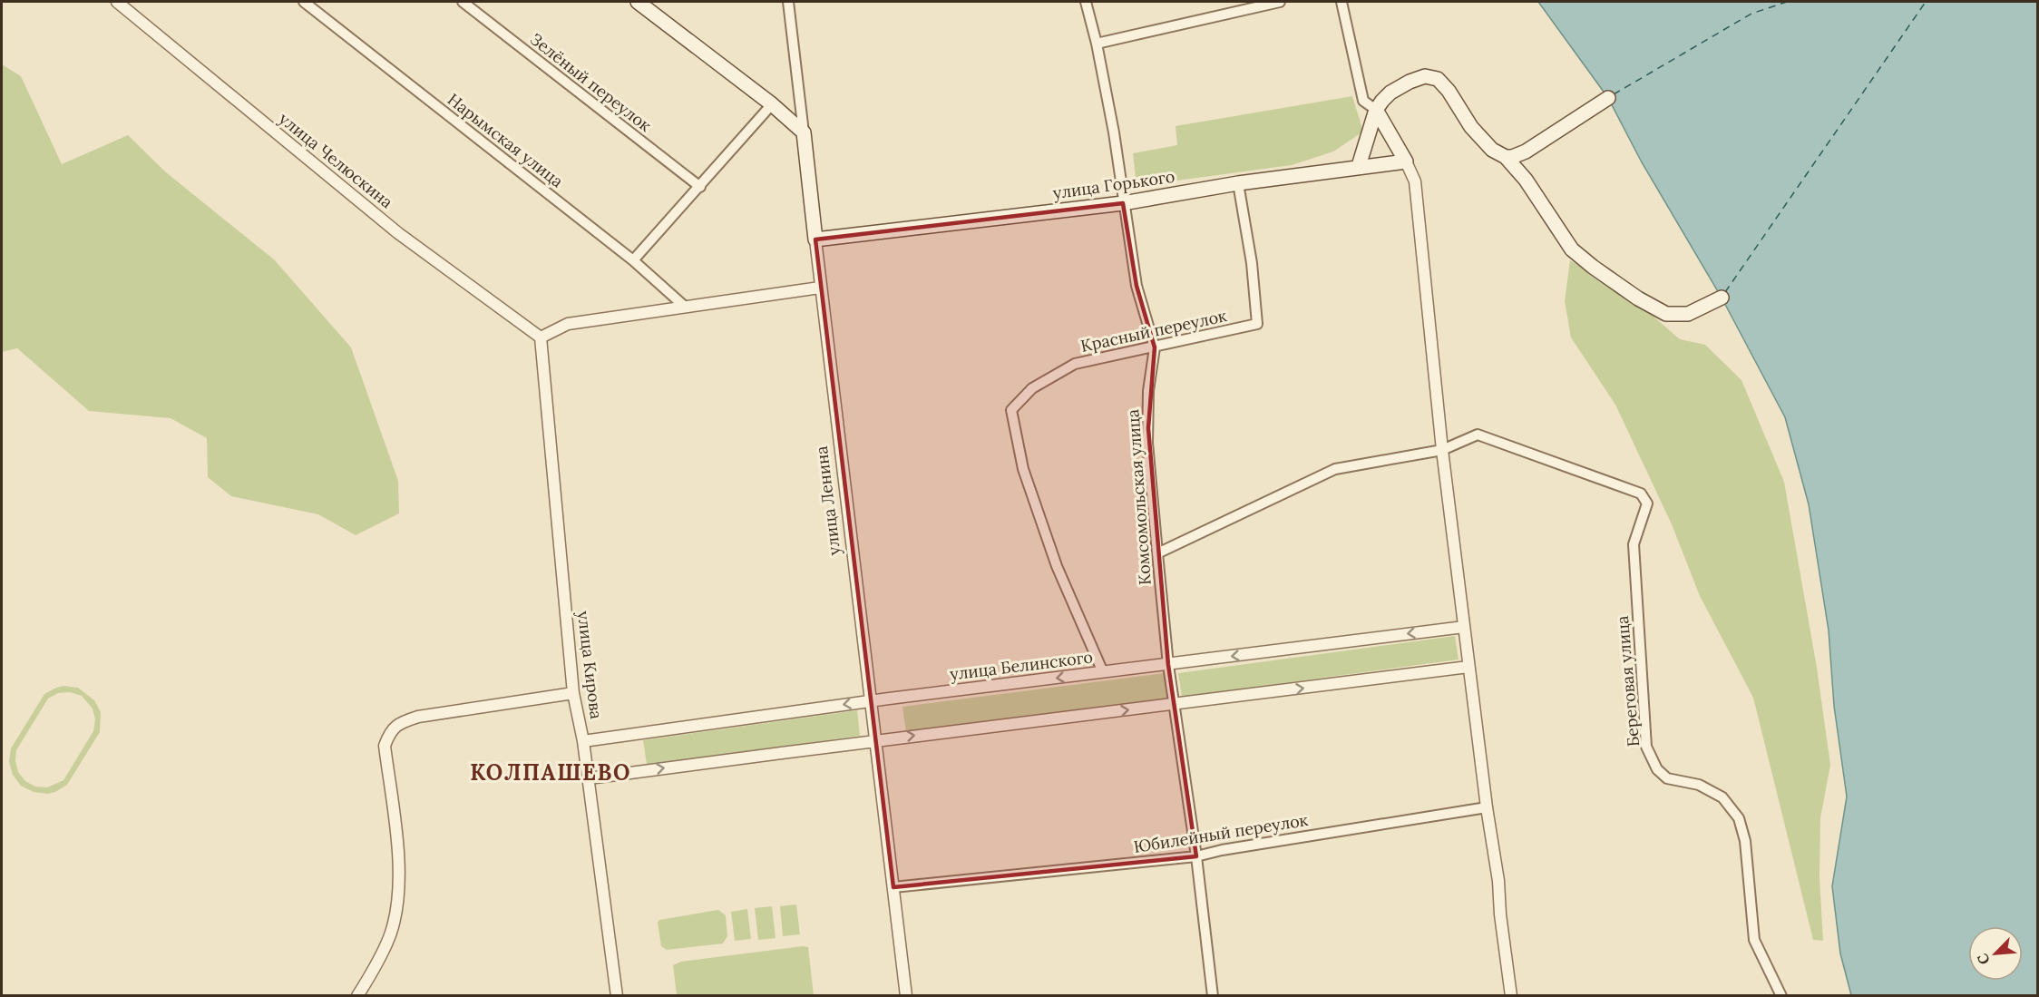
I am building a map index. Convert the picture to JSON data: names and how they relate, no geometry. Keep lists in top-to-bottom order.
{
  "streets": {
    "main road": ["улица Горького", "улица Ленина"],
    "street": [
      "Зелёный переулок",
      "Нарымская улица",
      "улица Челюскина",
      "Красный переулок",
      "Комсомольская улица",
      "улица Кирова",
      "улица Белинского",
      "Береговая улица",
      "Юбилейный переулок"
    ]
  },
  "crossings": [
    ["улица Челюскина", "улица Кирова"],
    ["улица Горького", "Красный переулок"],
    ["улица Горького", "Комсомольская улица"],
    ["улица Горького", "улица Ленина"],
    ["Красный переулок", "Комсомольская улица"],
    ["Красный переулок", "улица Белинского"],
    ["Комсомольская улица", "улица Белинского"],
    ["Комсомольская улица", "Юбилейный переулок"],
    ["улица Ленина", "улица Белинского"],
    ["улица Ленина", "Юбилейный переулок"],
    ["улица Кирова", "улица Белинского"]
  ],
  "districts": ["КОЛПАШЕВО"],
  "north": "bottom left"
}
